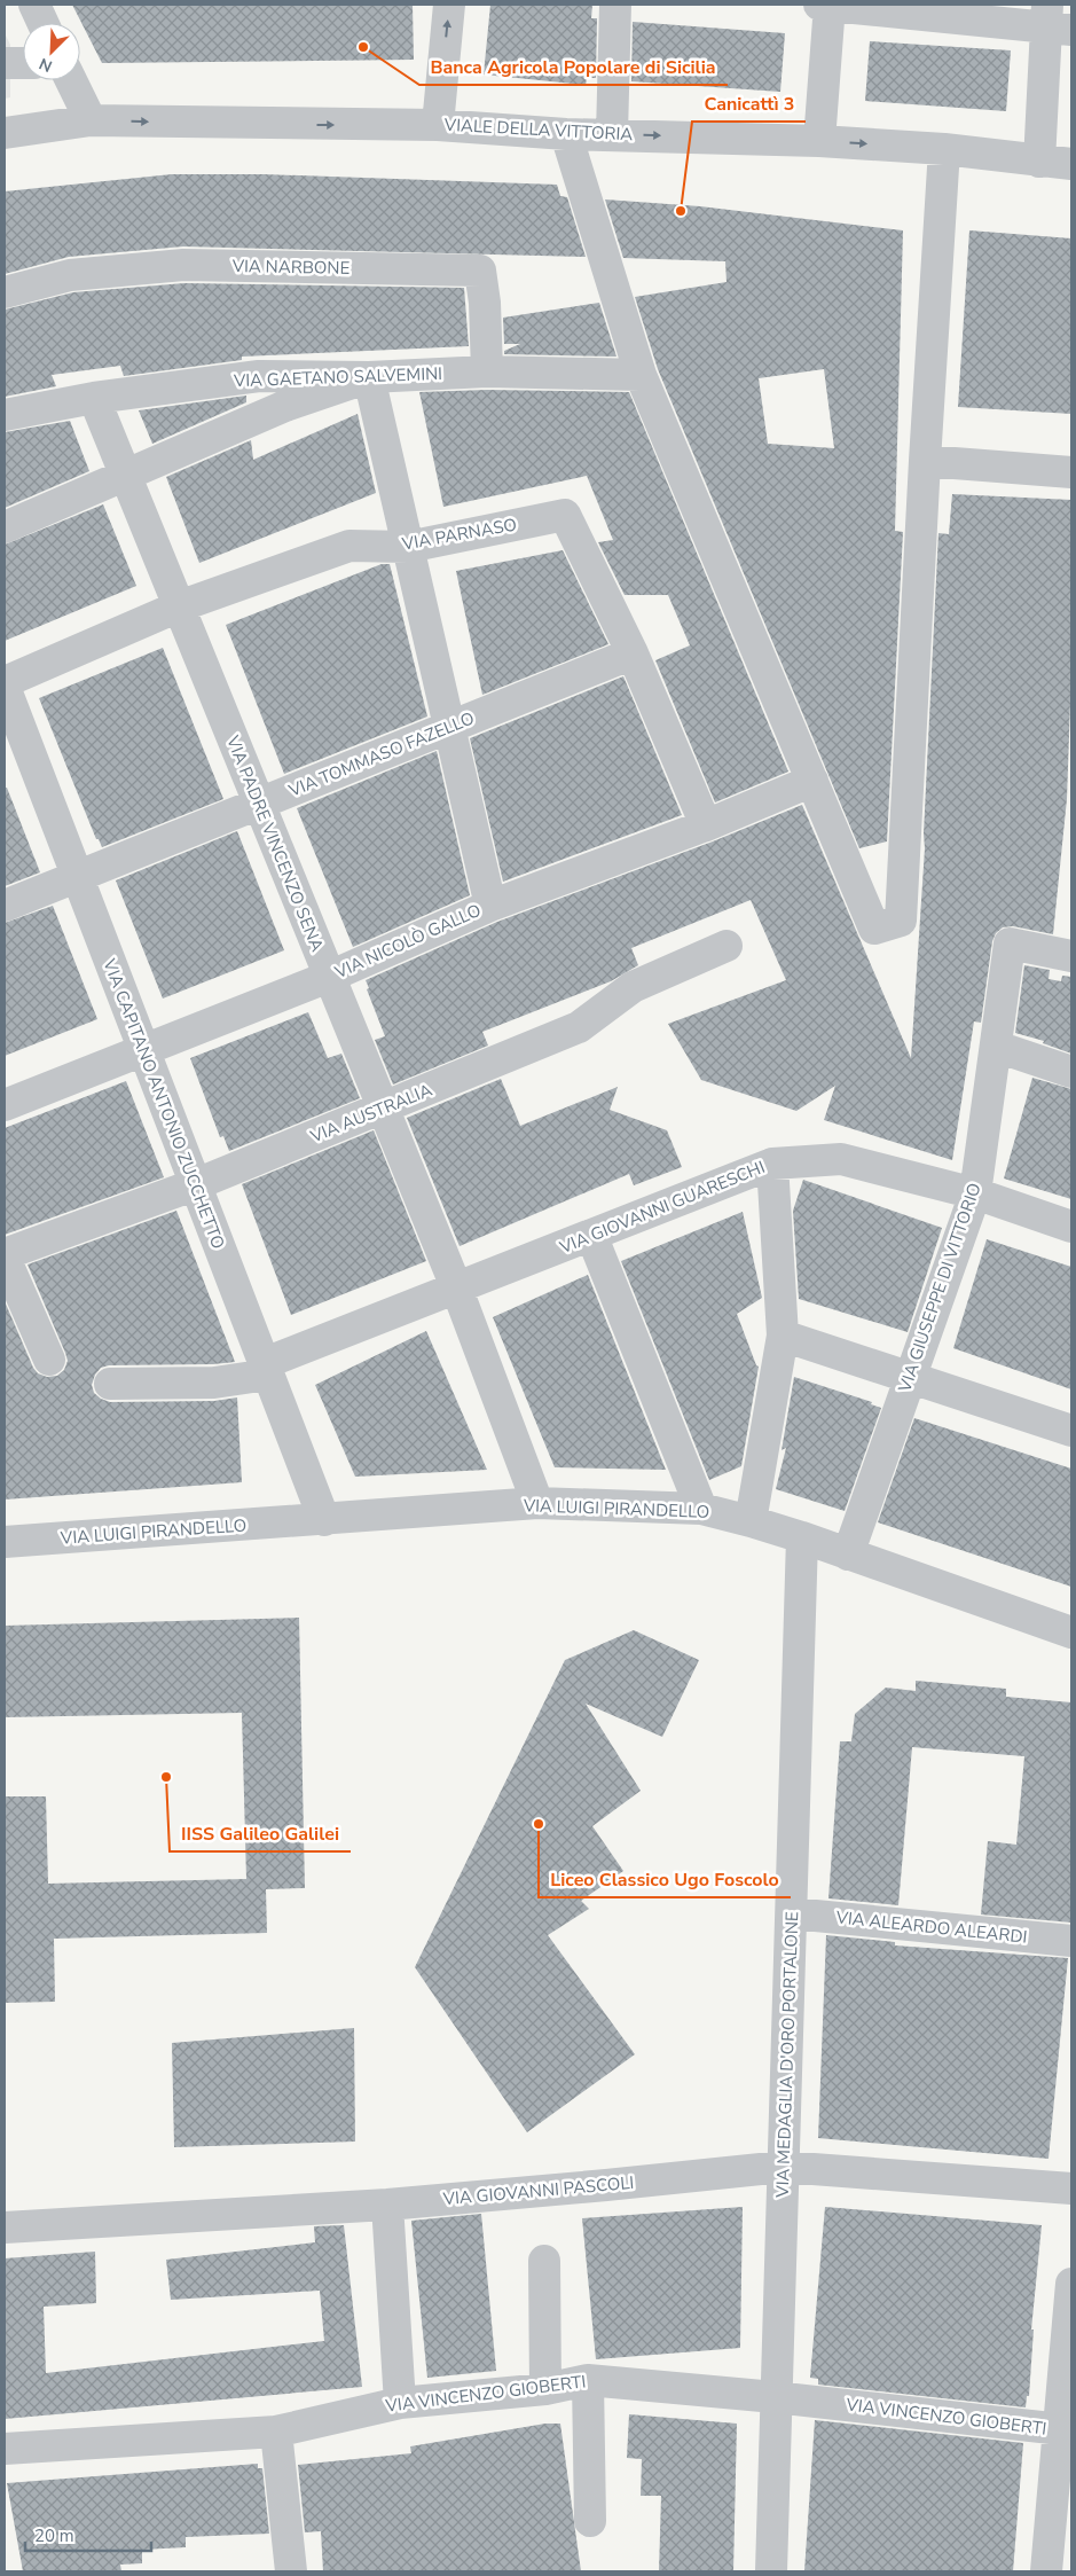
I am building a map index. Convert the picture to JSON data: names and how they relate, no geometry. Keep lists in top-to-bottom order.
{
  "streets": {
    "street": [
      "VIALE DELLA VITTORIA",
      "VIA NARBONE",
      "VIA GAETANO SALVEMINI",
      "VIA PARNASO",
      "VIA TOMMASO FAZELLO",
      "VIA PADRE VINCENZO SENA",
      "VIA NICOLÒ GALLO",
      "VIA CAPITANO ANTONIO ZUCCHETTO",
      "VIA AUSTRALIA",
      "VIA GIOVANNI GUARESCHI",
      "VIA GIUSEPPE DI VITTORIO",
      "VIA LUIGI PIRANDELLO",
      "VIA ALEARDO ALEARDI",
      "VIA MEDAGLIA D'ORO PORTALONE",
      "VIA GIOVANNI PASCOLI",
      "VIA VINCENZO GIOBERTI"
    ]
  },
  "crossings": [
    ["VIA NARBONE", "VIA GAETANO SALVEMINI"],
    ["VIA GAETANO SALVEMINI", "VIA PADRE VINCENZO SENA"],
    ["VIA PARNASO", "VIA TOMMASO FAZELLO"],
    ["VIA PARNASO", "VIA PADRE VINCENZO SENA"],
    ["VIA PARNASO", "VIA NICOLÒ GALLO"],
    ["VIA TOMMASO FAZELLO", "VIA PADRE VINCENZO SENA"],
    ["VIA TOMMASO FAZELLO", "VIA CAPITANO ANTONIO ZUCCHETTO"],
    ["VIA PADRE VINCENZO SENA", "VIA NICOLÒ GALLO"],
    ["VIA PADRE VINCENZO SENA", "VIA AUSTRALIA"],
    ["VIA PADRE VINCENZO SENA", "VIA GIOVANNI GUARESCHI"],
    ["VIA PADRE VINCENZO SENA", "VIA LUIGI PIRANDELLO"],
    ["VIA NICOLÒ GALLO", "VIA CAPITANO ANTONIO ZUCCHETTO"],
    ["VIA CAPITANO ANTONIO ZUCCHETTO", "VIA AUSTRALIA"],
    ["VIA CAPITANO ANTONIO ZUCCHETTO", "VIA GIOVANNI GUARESCHI"],
    ["VIA CAPITANO ANTONIO ZUCCHETTO", "VIA LUIGI PIRANDELLO"],
    ["VIA GIOVANNI GUARESCHI", "VIA GIUSEPPE DI VITTORIO"],
    ["VIA GIUSEPPE DI VITTORIO", "VIA LUIGI PIRANDELLO"],
    ["VIA LUIGI PIRANDELLO", "VIA MEDAGLIA D'ORO PORTALONE"],
    ["VIA ALEARDO ALEARDI", "VIA MEDAGLIA D'ORO PORTALONE"],
    ["VIA MEDAGLIA D'ORO PORTALONE", "VIA GIOVANNI PASCOLI"],
    ["VIA MEDAGLIA D'ORO PORTALONE", "VIA VINCENZO GIOBERTI"]
  ],
  "places": [
    "Banca Agricola Popolare di Sicilia",
    "Canicattì 3",
    "IISS Galileo Galilei",
    "Liceo Classico Ugo Foscolo"
  ],
  "scale_bar": "20 m",
  "north": "bottom left"
}
